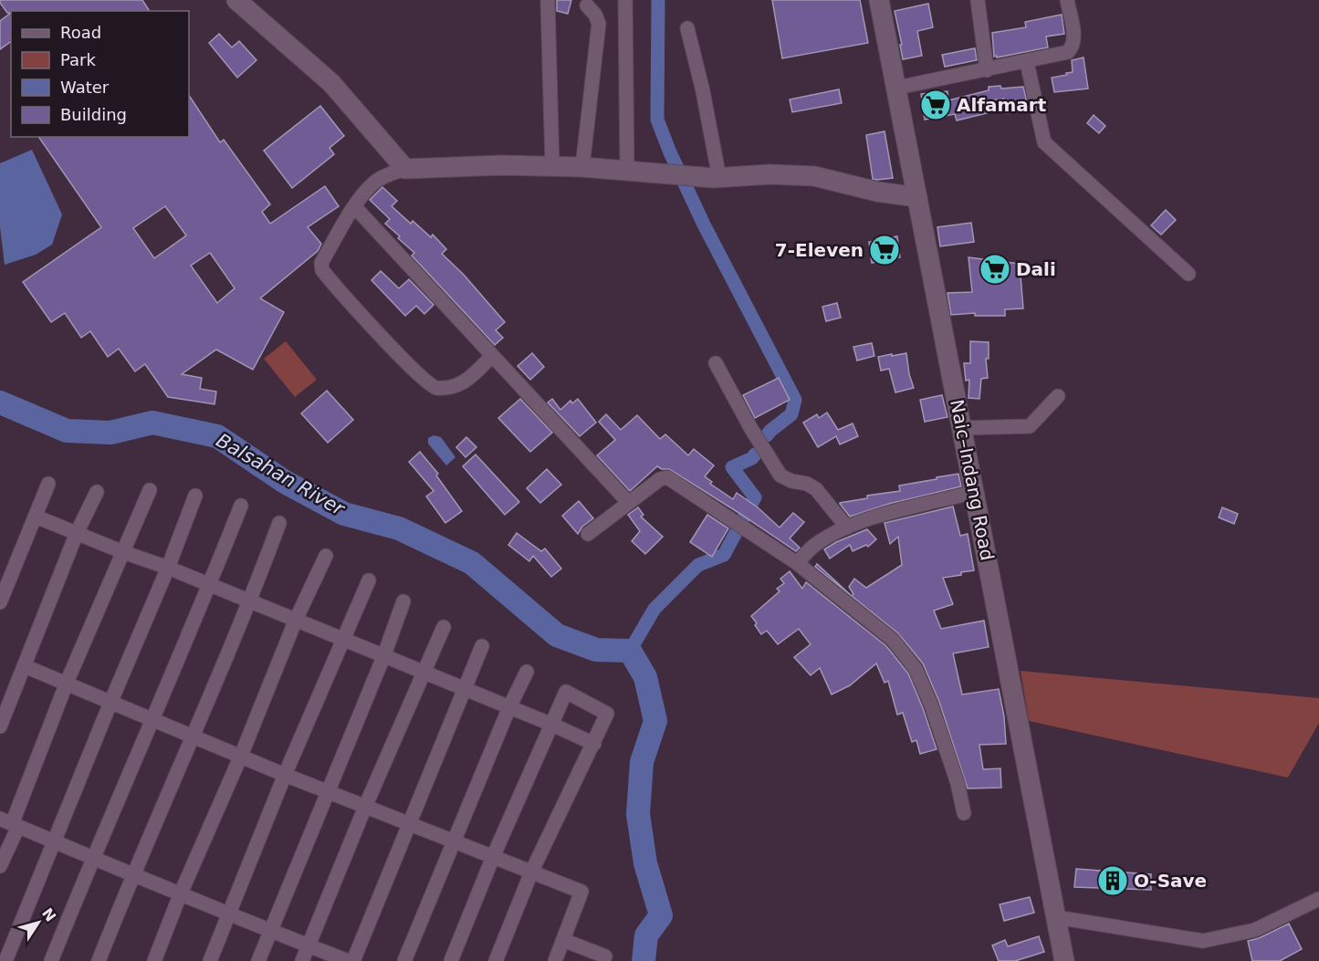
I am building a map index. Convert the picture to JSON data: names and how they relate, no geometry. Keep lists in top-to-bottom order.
{
  "streets": {
    "main road": ["Naic–Indang Road"]
  },
  "water": ["Balsahan River"],
  "places": {
    "supermarket": ["Alfamart", "7-Eleven", "Dali"],
    "building": ["O-Save"]
  },
  "legend": [
    "Road",
    "Park",
    "Water",
    "Building"
  ],
  "north": "top right"
}
